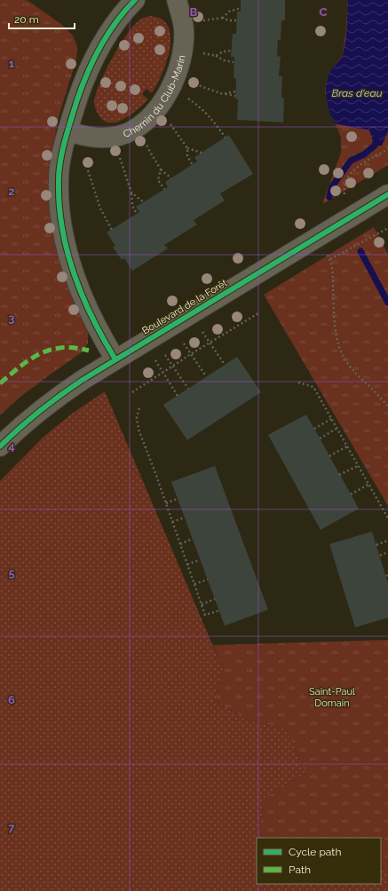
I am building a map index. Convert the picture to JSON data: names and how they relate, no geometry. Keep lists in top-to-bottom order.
{
  "streets": {
    "street": ["Chemin du Club-Marin", "Boulevard de la Forêt"]
  },
  "water": ["Bras d'eau"],
  "parks": ["Saint-Paul Domain"],
  "legend": ["Cycle path", "Path"],
  "scale_bar": "20 m",
  "grid": {
    "columns": ["B", "C"],
    "rows": [
      "1",
      "2",
      "3",
      "4",
      "5",
      "6",
      "7"
    ]
  }
}
